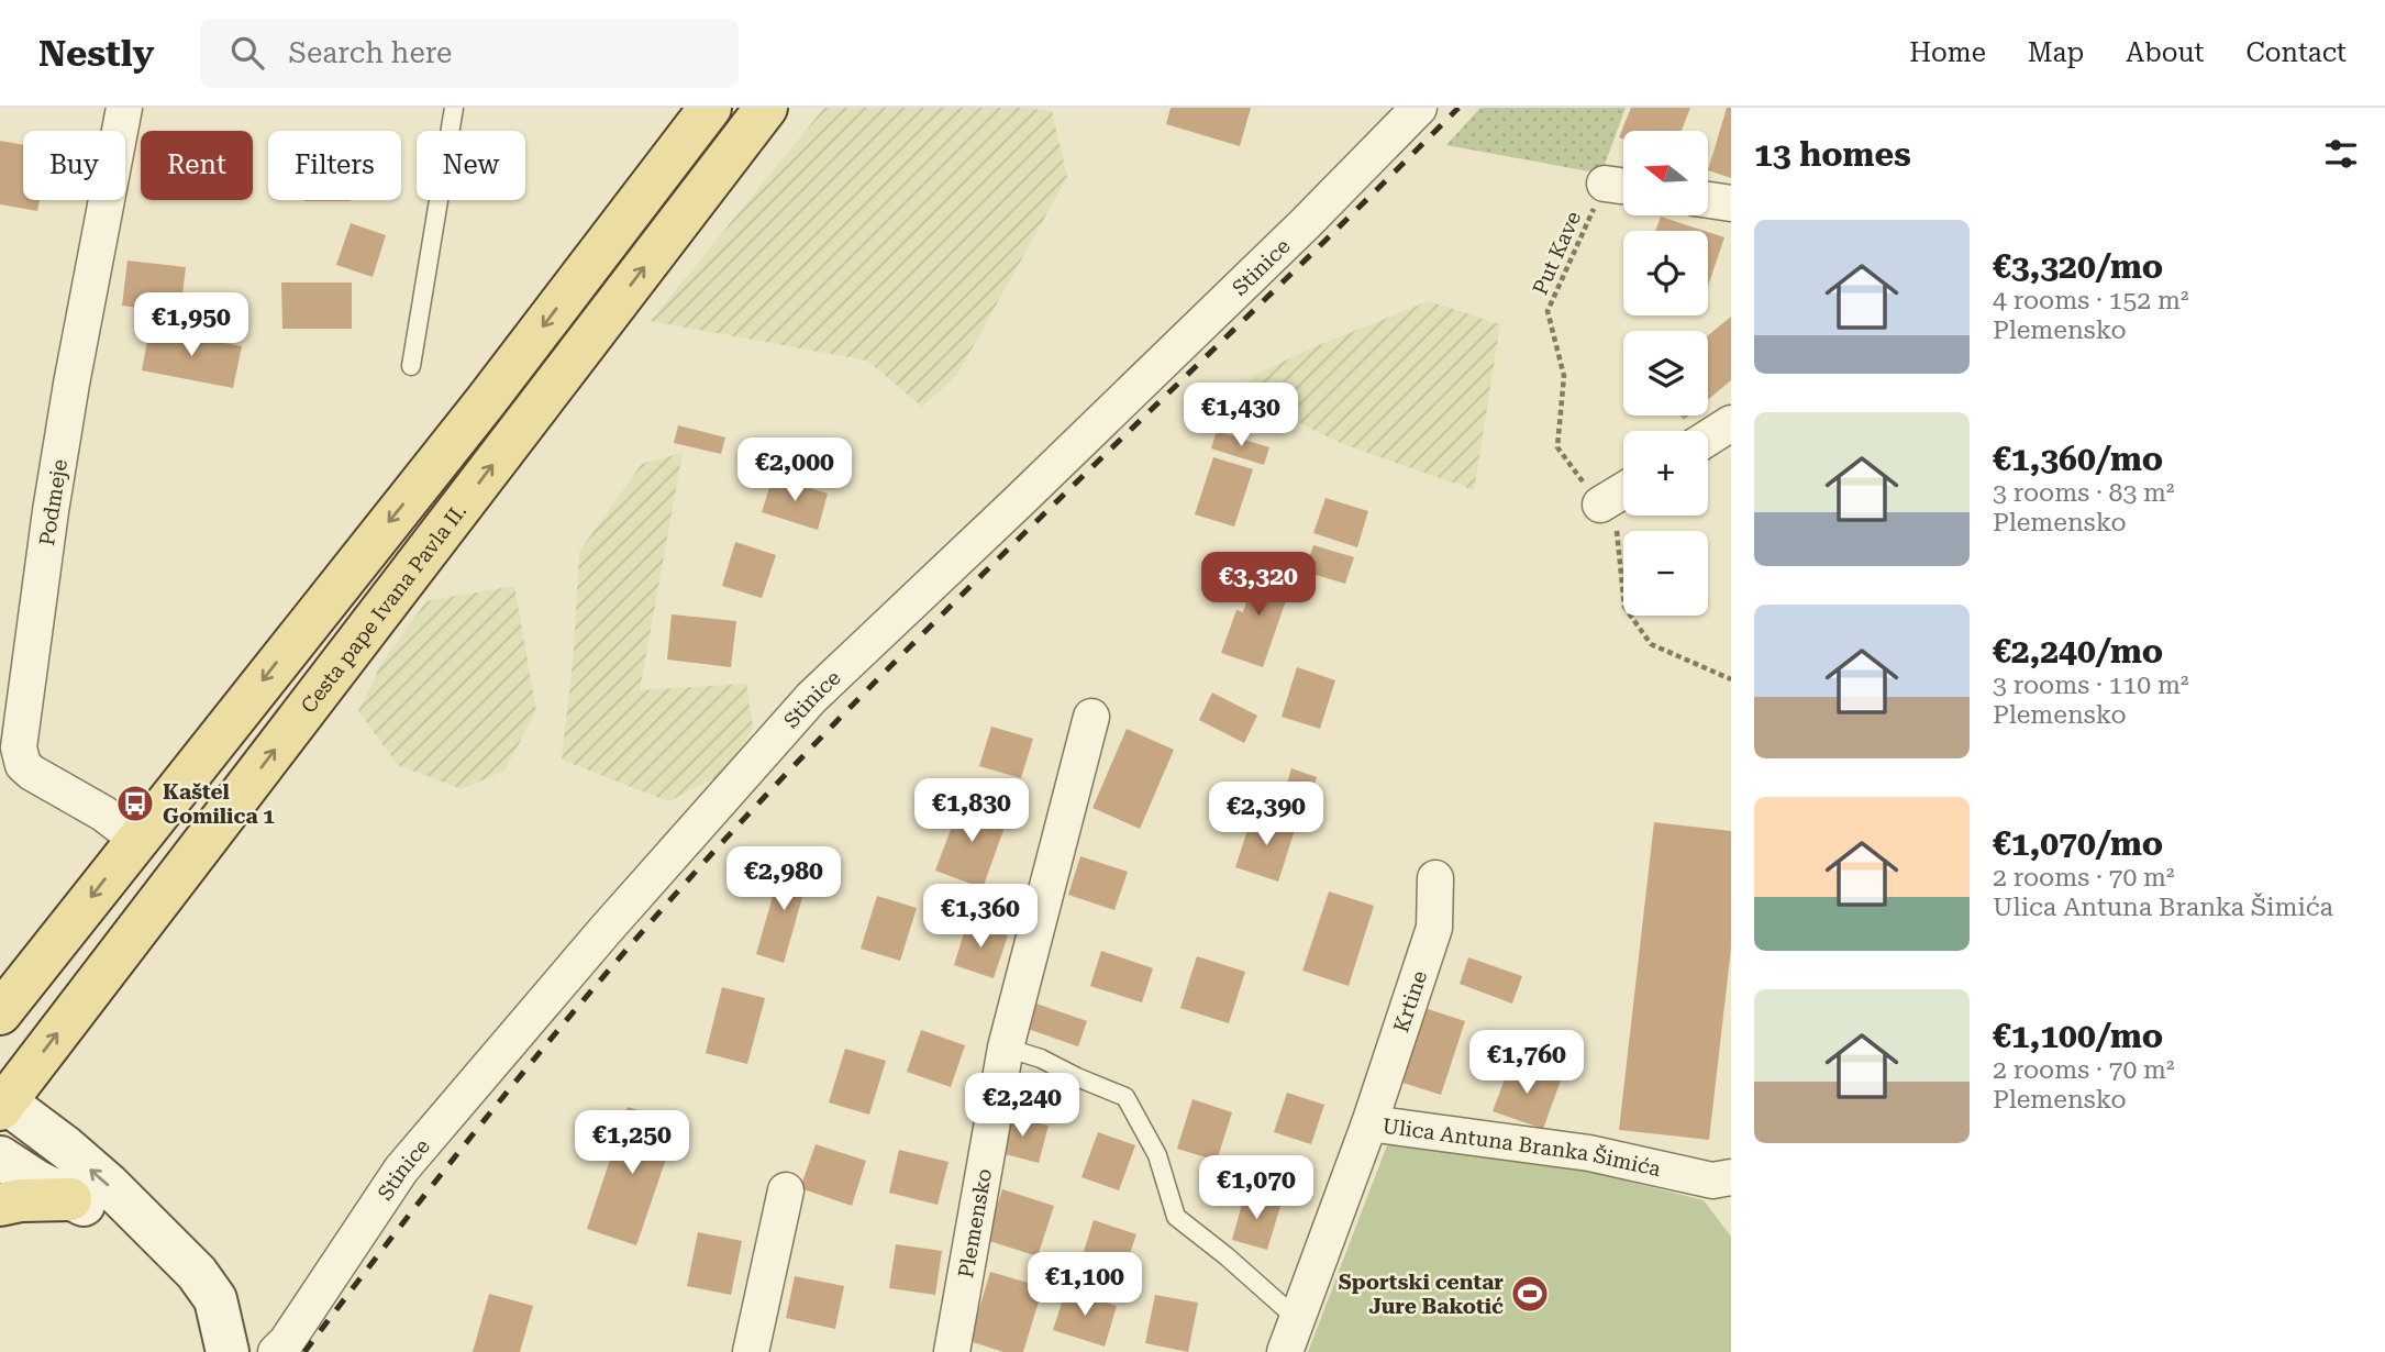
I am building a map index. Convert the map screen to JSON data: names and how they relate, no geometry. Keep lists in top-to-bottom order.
{
  "streets": {
    "main road": ["Cesta pape Ivana Pavla II."],
    "street": [
      "Stinice",
      "Podmeje",
      "Krtine",
      "Ulica Antuna Branka Šimića",
      "Plemensko"
    ],
    "path": ["Put Kave"]
  },
  "crossings": [
    ["Krtine", "Ulica Antuna Branka Šimića"]
  ],
  "places": {
    "bus stop": ["Kaštel Gomilica 1"],
    "sports": ["Sportski centar Jure Bakotić"]
  },
  "north": "left",
  "page": {
    "header": "Nestly",
    "search": "Search here",
    "nav": [
      "Home",
      "Map",
      "About",
      "Contact"
    ],
    "heading": "13 homes",
    "map_buttons": ["+", "−"],
    "chip": [
      "Buy",
      "Rent",
      "Filters",
      "New"
    ],
    "list": [
      {
        "name": "€3,320/mo",
        "note": "4 rooms · 152 m² · Plemensko"
      },
      {
        "name": "€1,360/mo",
        "note": "3 rooms · 83 m² · Plemensko"
      },
      {
        "name": "€2,240/mo",
        "note": "3 rooms · 110 m² · Plemensko"
      },
      {
        "name": "€1,070/mo",
        "note": "2 rooms · 70 m² · Ulica Antuna Branka Šimića"
      },
      {
        "name": "€1,100/mo",
        "note": "2 rooms · 70 m² · Plemensko"
      }
    ],
    "price": [
      "€1,950",
      "€1,430",
      "€2,000",
      "€3,320",
      "€1,830",
      "€2,390",
      "€2,980",
      "€1,360",
      "€1,760",
      "€2,240",
      "€1,250",
      "€1,070",
      "€1,100"
    ]
  }
}
